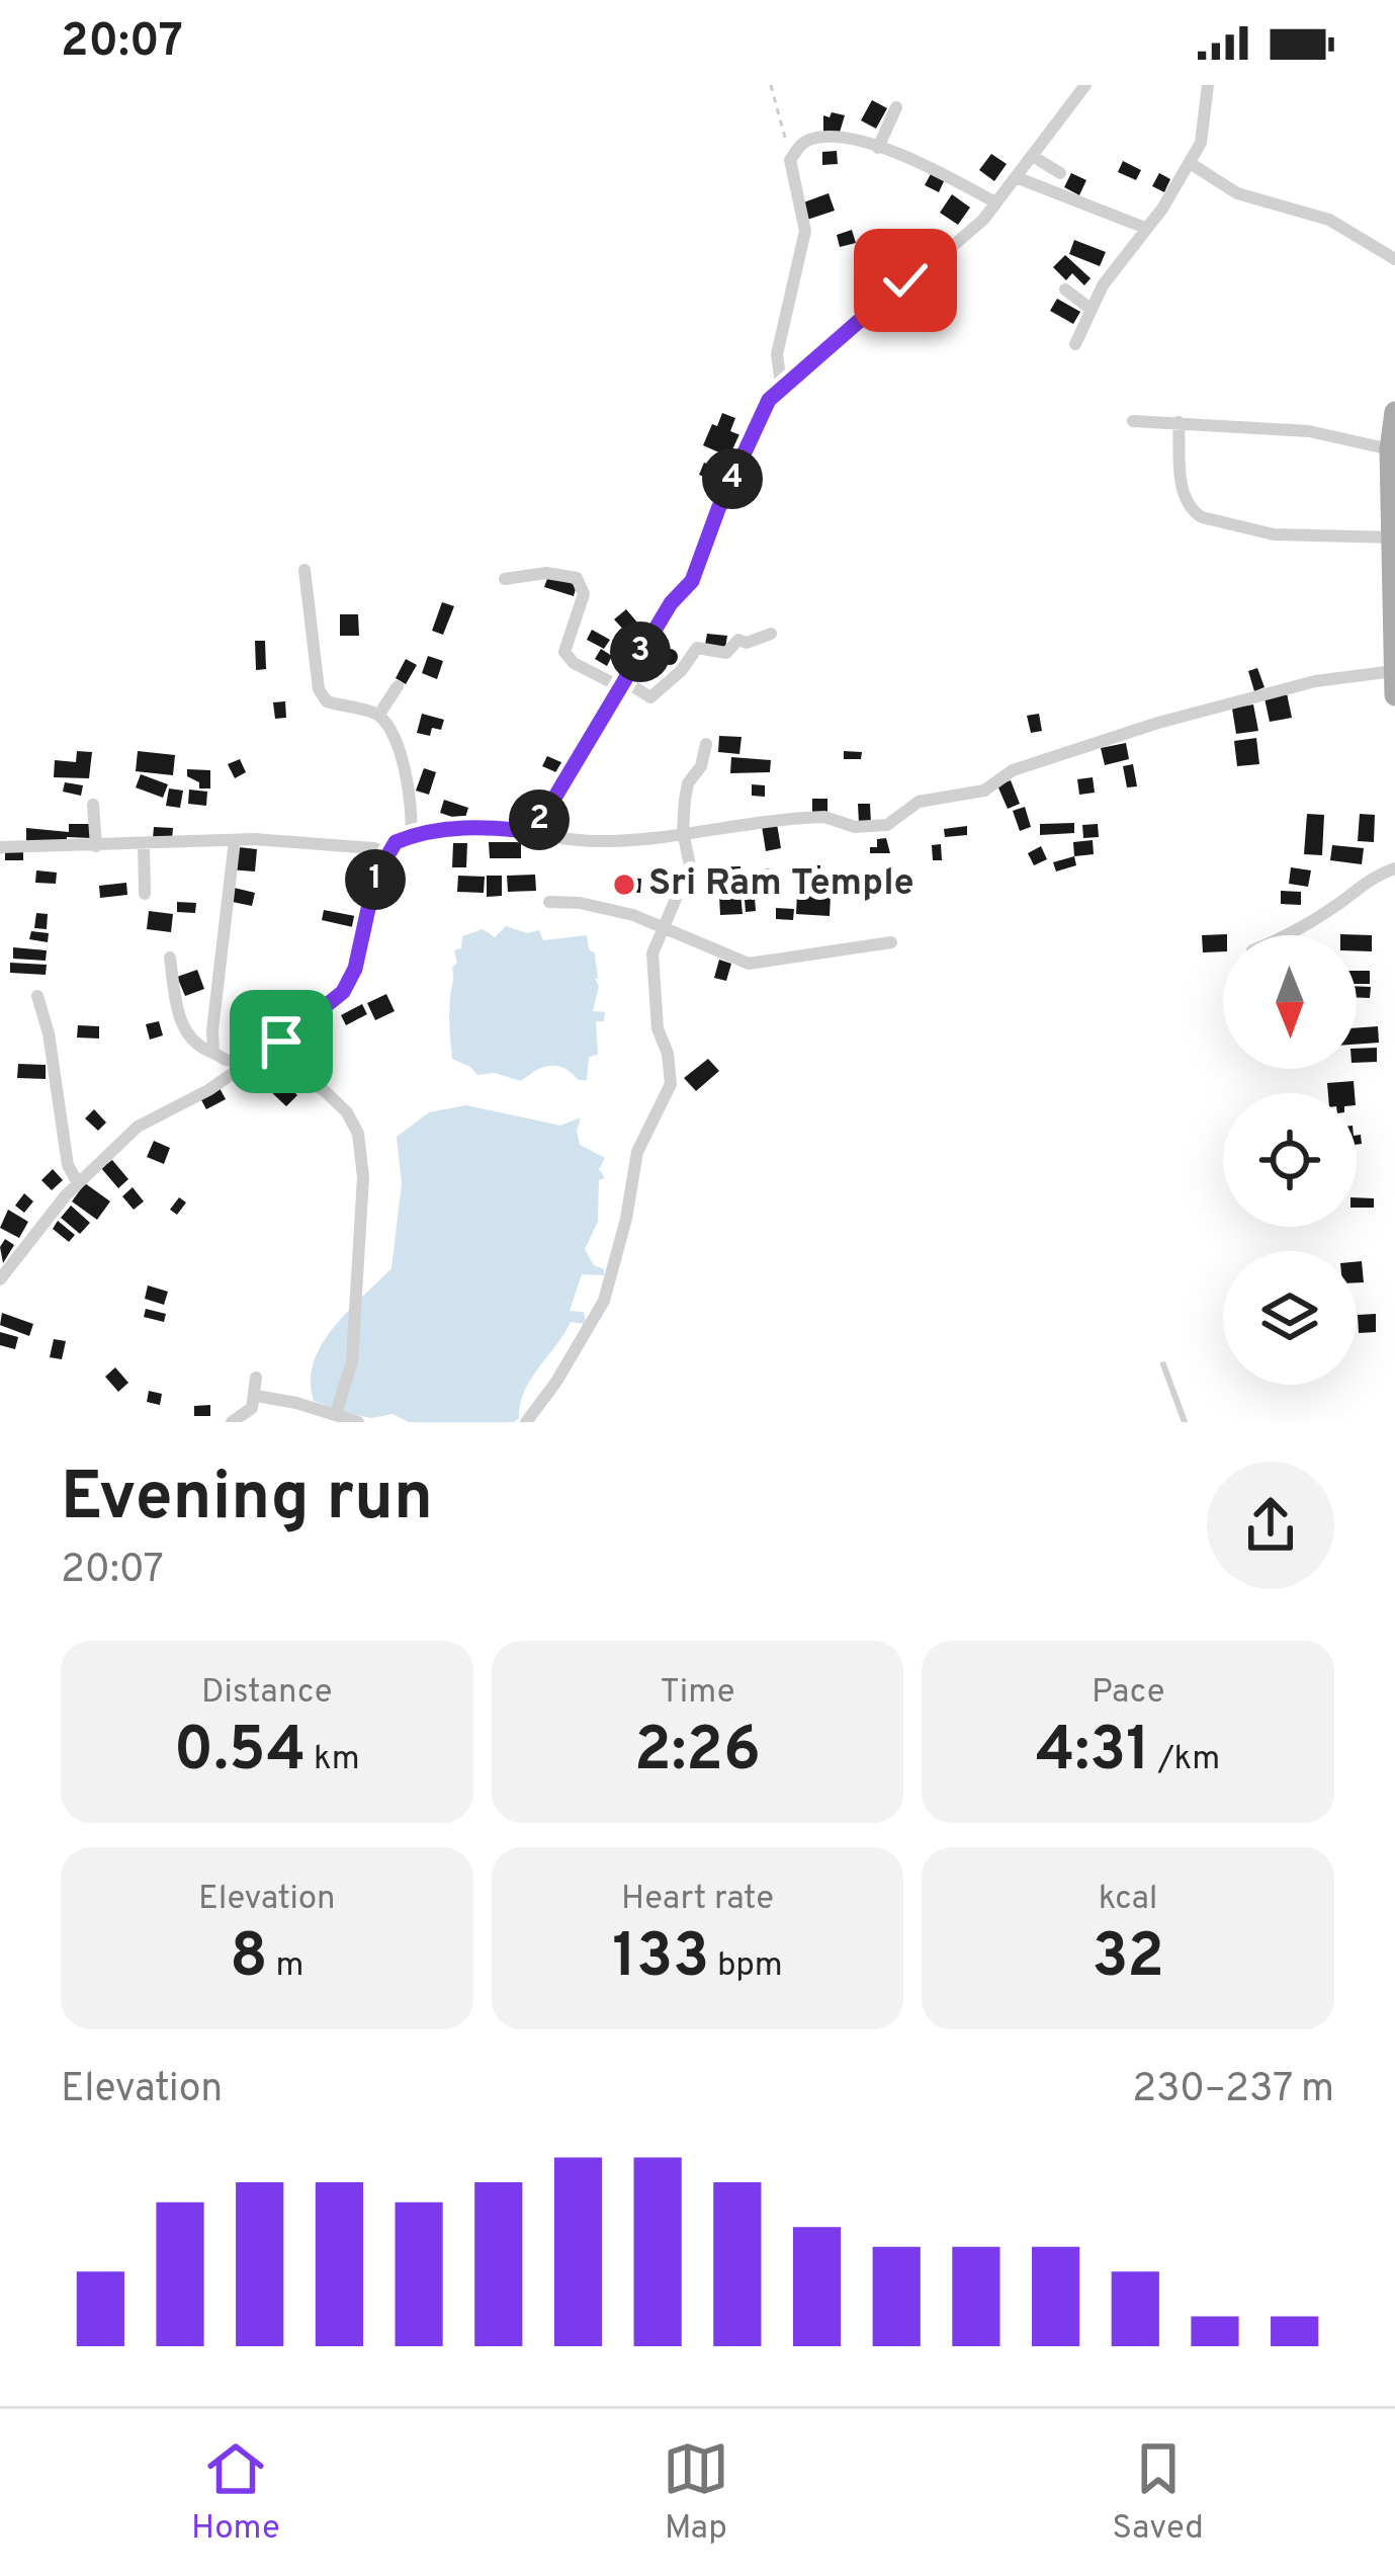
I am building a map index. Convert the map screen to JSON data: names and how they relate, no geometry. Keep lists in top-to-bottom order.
{
  "places": ["Sri Ram Temple"],
  "north": "bottom",
  "page": {
    "status": "20:07",
    "pins": [
      "4",
      "3",
      "2",
      "1"
    ],
    "heading": ["Evening run", "20:07"],
    "stats": [
      ["Distance", "0.54 km"],
      ["Time", "2:26"],
      ["Pace", "4:31 /km"],
      ["Elevation", "8 m"],
      ["Heart rate", "133 bpm"],
      ["kcal", "32"]
    ],
    "chart": ["Elevation", "230–237 m"],
    "tabs": ["Home", "Map", "Saved"]
  }
}
